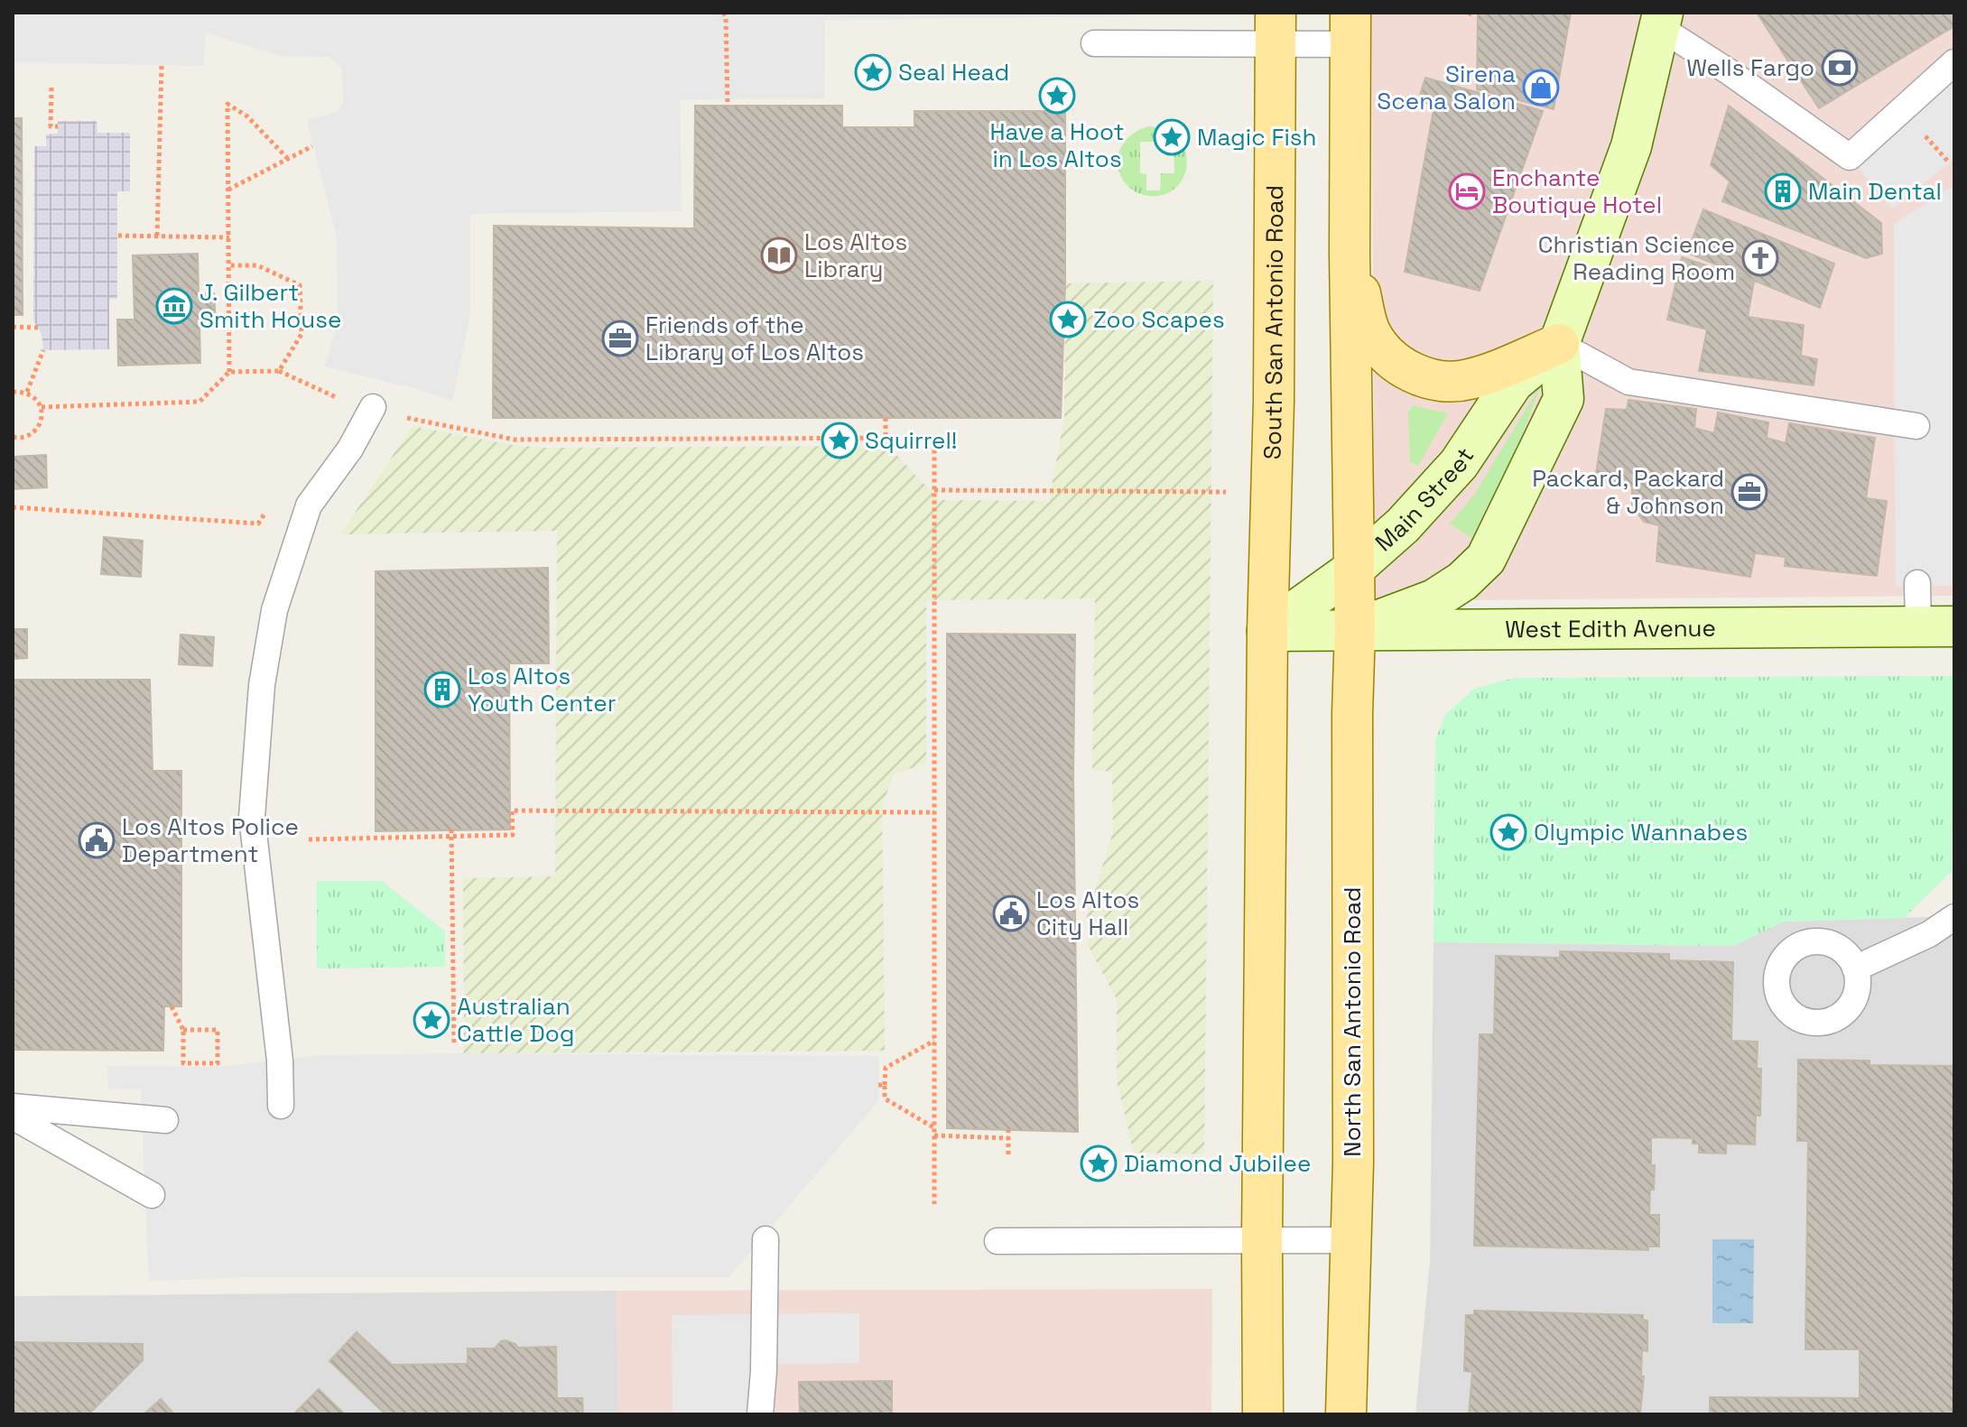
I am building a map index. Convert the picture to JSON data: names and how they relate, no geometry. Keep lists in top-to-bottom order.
{
  "streets": {
    "main road": ["South San Antonio Road", "North San Antonio Road"],
    "street": ["Main Street", "West Edith Avenue"]
  },
  "crossings": [
    ["South San Antonio Road", "Main Street"],
    ["South San Antonio Road", "West Edith Avenue"],
    ["Main Street", "West Edith Avenue"],
    ["Main Street", "North San Antonio Road"],
    ["West Edith Avenue", "North San Antonio Road"]
  ],
  "places": {
    "bank": ["Wells Fargo"],
    "place": [
      "Seal Head",
      "Have a Hoot in Los Altos",
      "Magic Fish",
      "Zoo Scapes",
      "Squirrel!",
      "Olympic Wannabes",
      "Australian Cattle Dog",
      "Diamond Jubilee"
    ],
    "shop": ["Sirena Scena Salon"],
    "hotel": ["Enchante Boutique Hotel"],
    "building": ["Main Dental", "Los Altos Youth Center"],
    "library": ["Los Altos Library"],
    "church": ["Christian Science Reading Room"],
    "museum": ["J. Gilbert Smith House"],
    "office": ["Friends of the Library of Los Altos", "Packard, Packard & Johnson"],
    "public building": ["Los Altos Police Department", "Los Altos City Hall"]
  }
}
